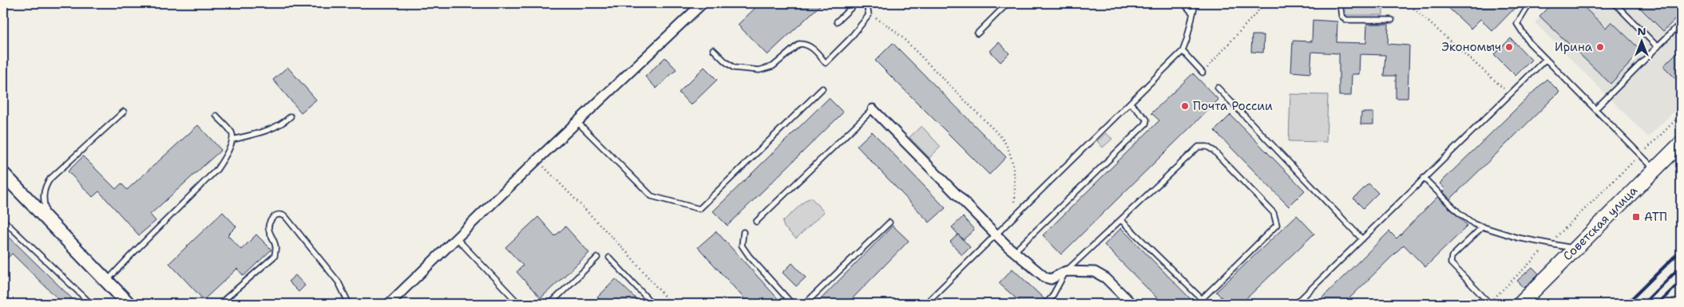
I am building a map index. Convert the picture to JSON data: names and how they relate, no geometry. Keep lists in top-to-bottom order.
{
  "streets": {
    "main road": ["Советская улица"]
  },
  "places": {
    "other": ["Экономыч", "Ирина", "Почта России"],
    "transit": ["АТП"]
  },
  "north": "top"
}
